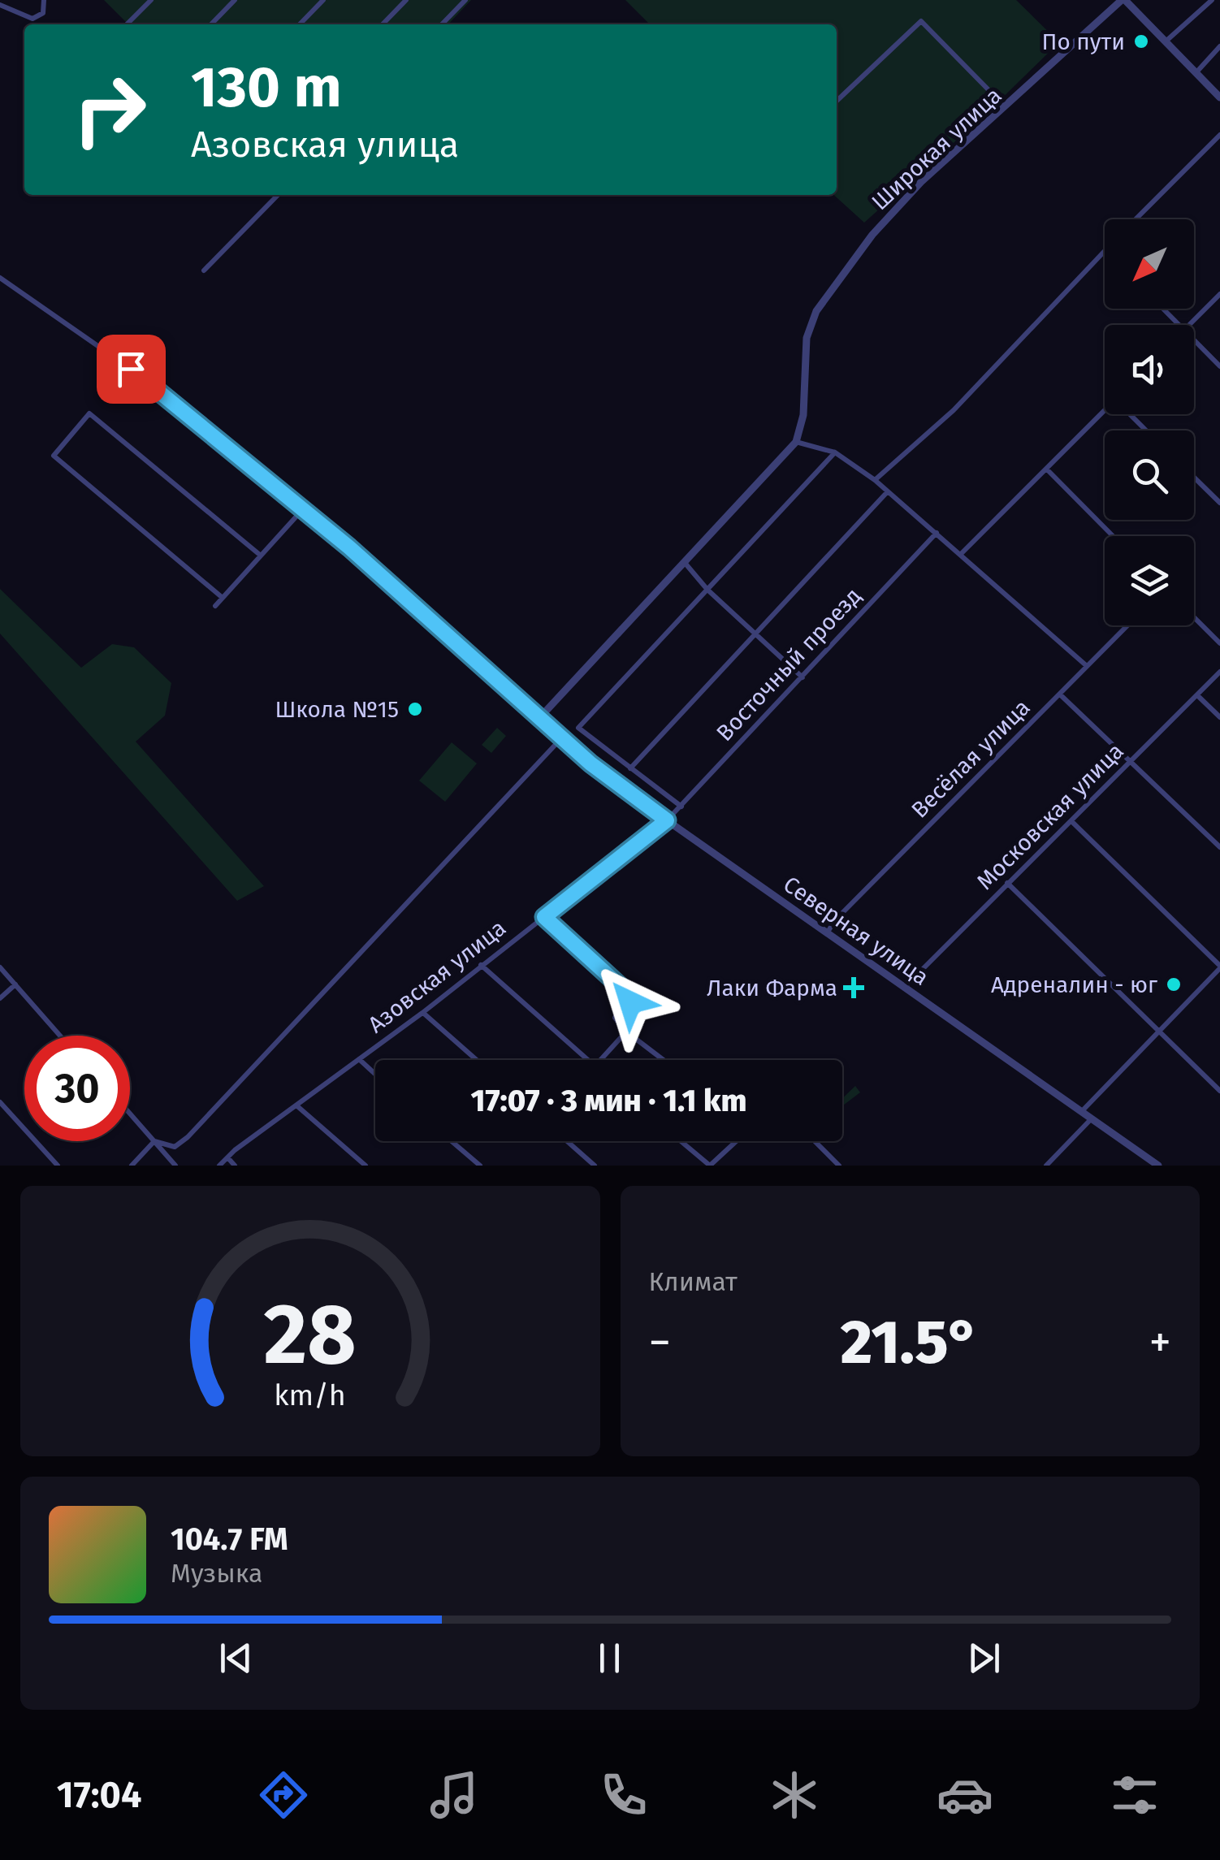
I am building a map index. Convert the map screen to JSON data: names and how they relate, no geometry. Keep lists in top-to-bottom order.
{
  "streets": {
    "street": [
      "Широкая улица",
      "Восточный проезд",
      "Весёлая улица",
      "Московская улица",
      "Северная улица",
      "Азовская улица"
    ]
  },
  "crossings": [
    ["Восточный проезд", "Северная улица"],
    ["Восточный проезд", "Азовская улица"],
    ["Весёлая улица", "Северная улица"],
    ["Московская улица", "Северная улица"],
    ["Северная улица", "Азовская улица"]
  ],
  "places": {
    "other": ["По пути", "Школа №15", "Адреналин - юг"],
    "health": ["Лаки Фарма"]
  },
  "north": "bottom left",
  "page": {
    "turn": ["130 m", "Азовская улица"],
    "limit": "30",
    "trip": "17:07 · 3 мин · 1.1 km",
    "tile": "Климат",
    "heat": ["−", "21.5°", "+"],
    "song": ["104.7 FM", "Музыка"],
    "tabs": "17:04",
    "gauge": ["28", "km/h"]
  }
}
